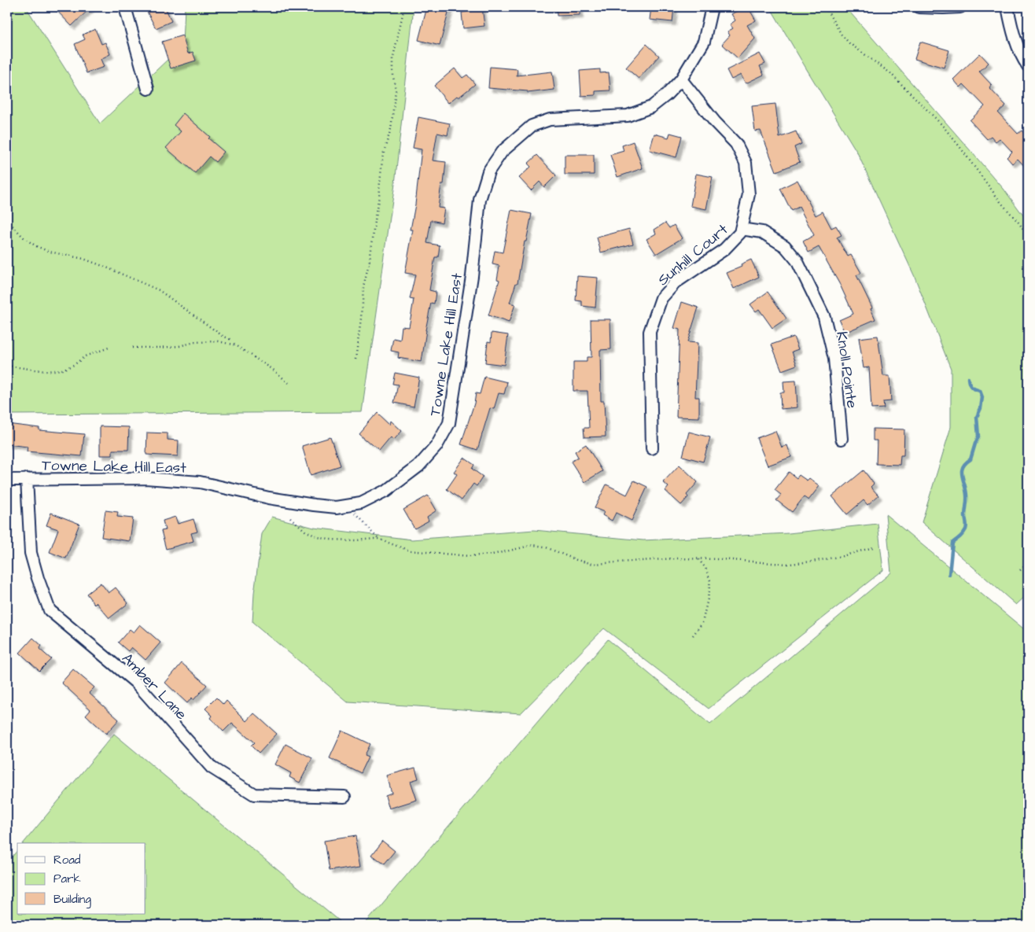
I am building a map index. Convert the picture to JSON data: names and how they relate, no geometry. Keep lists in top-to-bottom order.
{
  "streets": {
    "street": [
      "Sunhill Court",
      "Towne Lake Hill East",
      "Knoll Pointe",
      "Amber Lane"
    ]
  },
  "crossings": [
    ["Sunhill Court", "Towne Lake Hill East"],
    ["Sunhill Court", "Knoll Pointe"],
    ["Towne Lake Hill East", "Amber Lane"]
  ],
  "legend": ["Road", "Park", "Building"]
}
